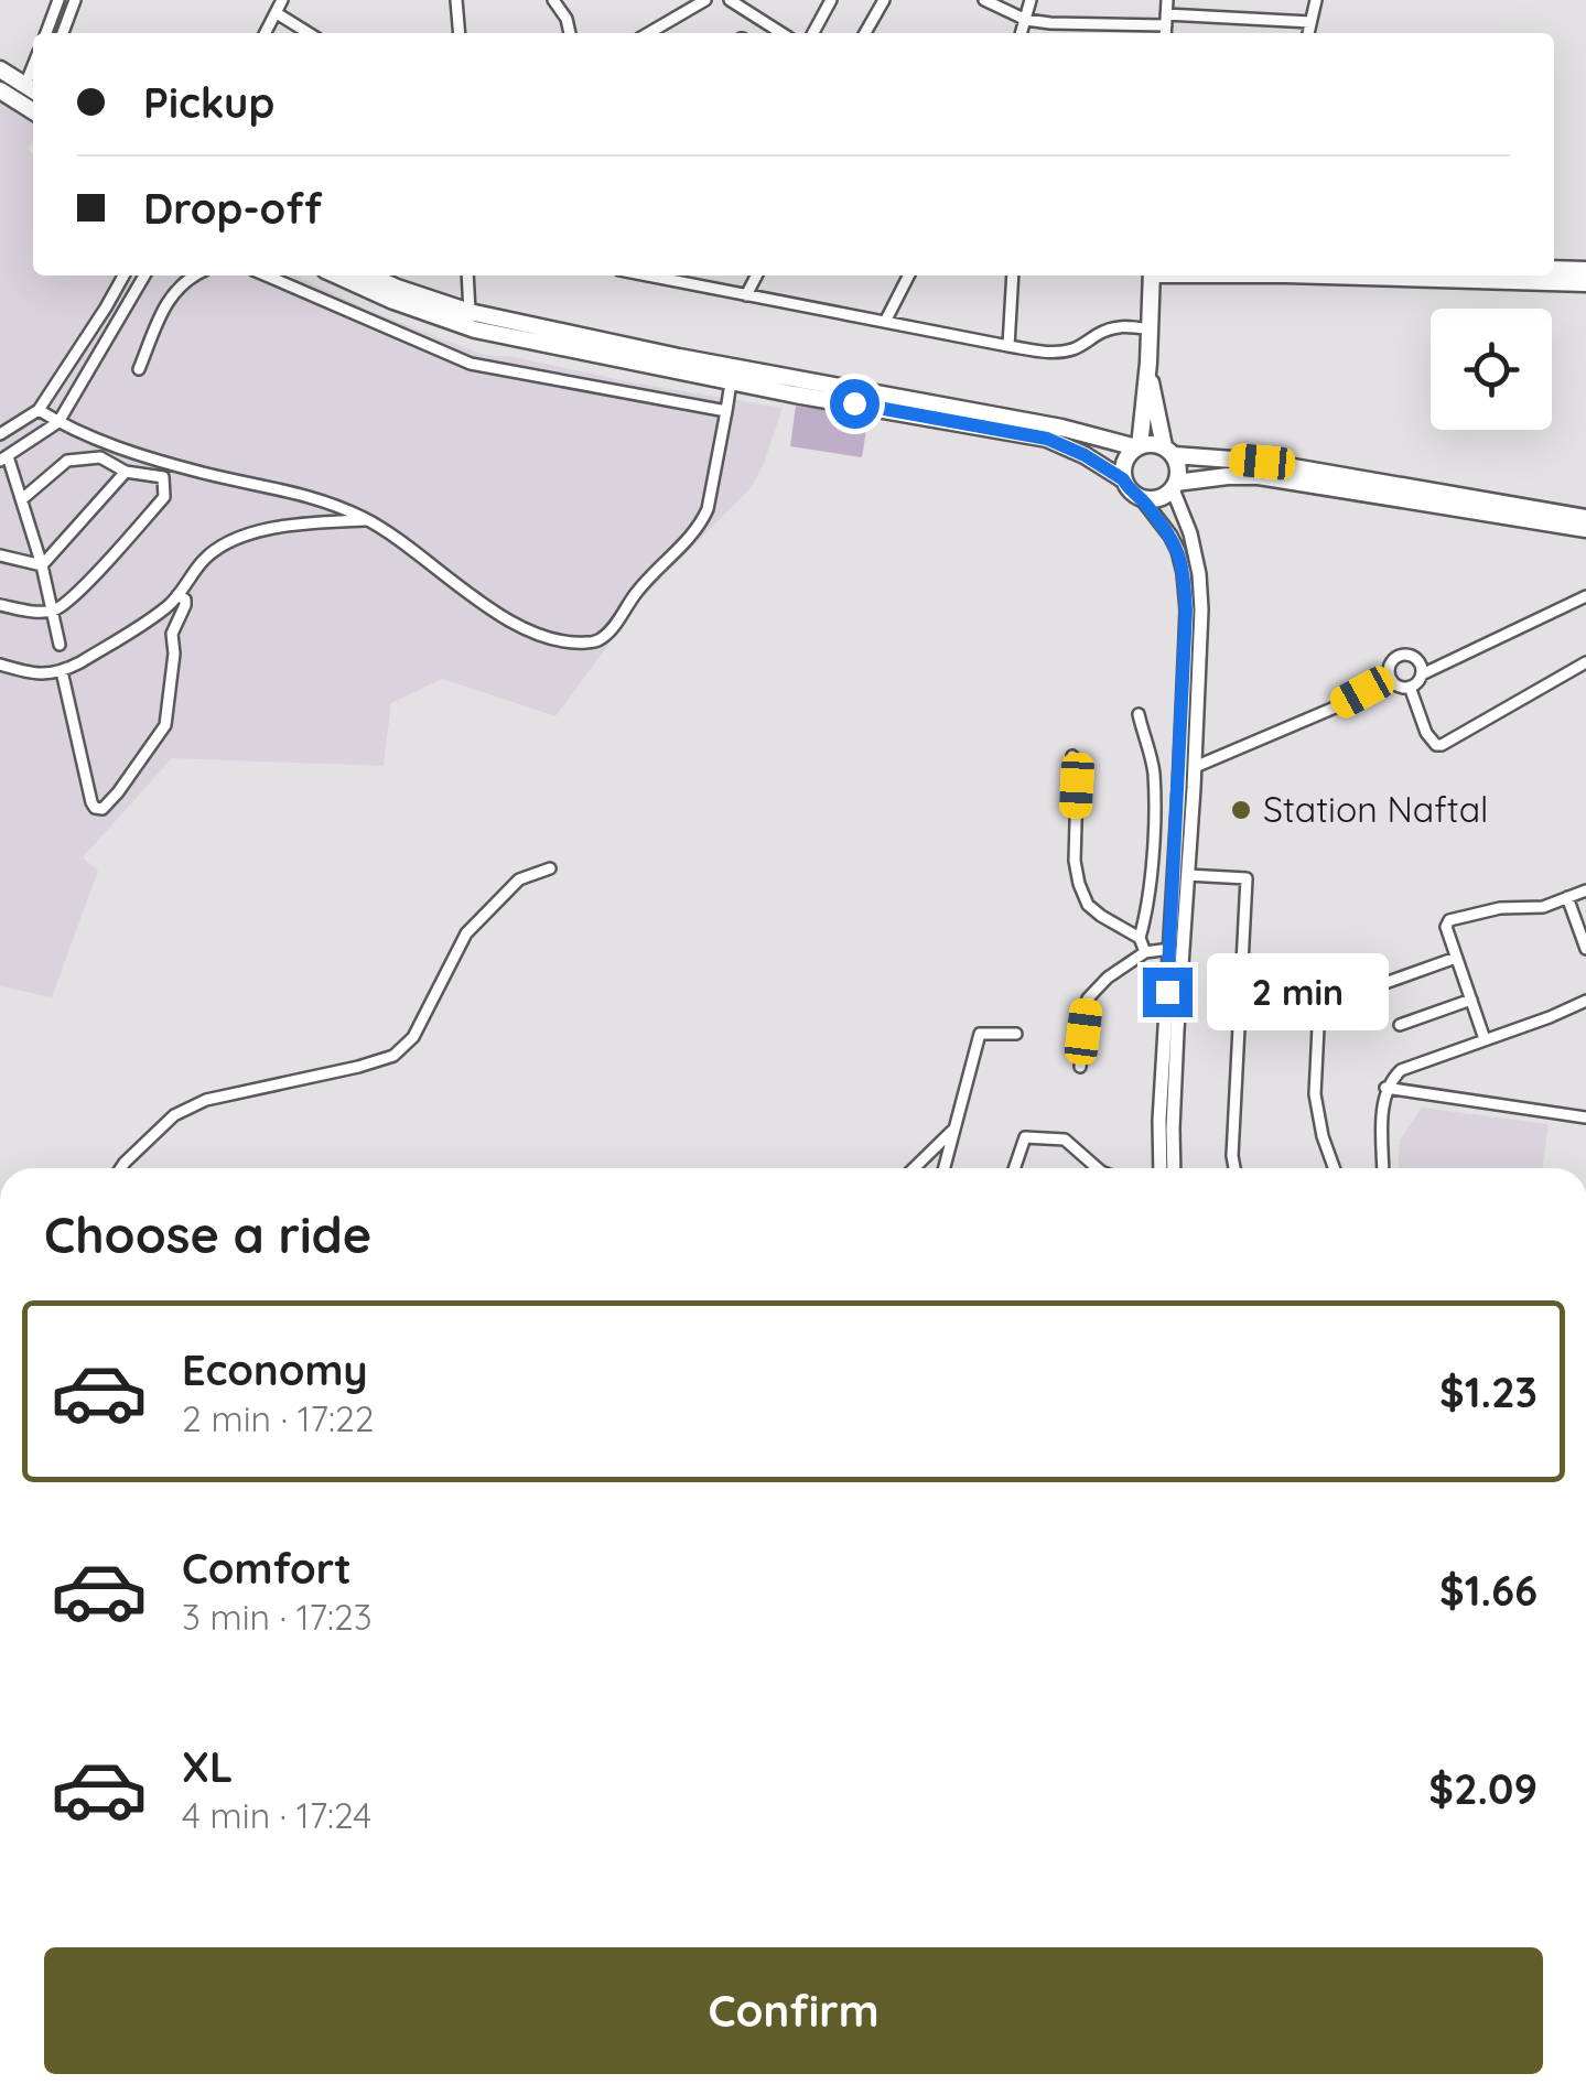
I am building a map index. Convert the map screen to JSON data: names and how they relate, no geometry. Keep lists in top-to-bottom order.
{
  "places": ["Station Naftal"],
  "page": {
    "banner": ["Pickup", "Drop-off"],
    "bubble": "2 min",
    "heading": "Choose a ride",
    "list": [
      {
        "name": "Economy",
        "note": "2 min · 17:22",
        "value": "$1.23"
      },
      {
        "name": "Comfort",
        "note": "3 min · 17:23",
        "value": "$1.66"
      },
      {
        "name": "XL",
        "note": "4 min · 17:24",
        "value": "$2.09"
      }
    ],
    "buttons": "Confirm"
  }
}
